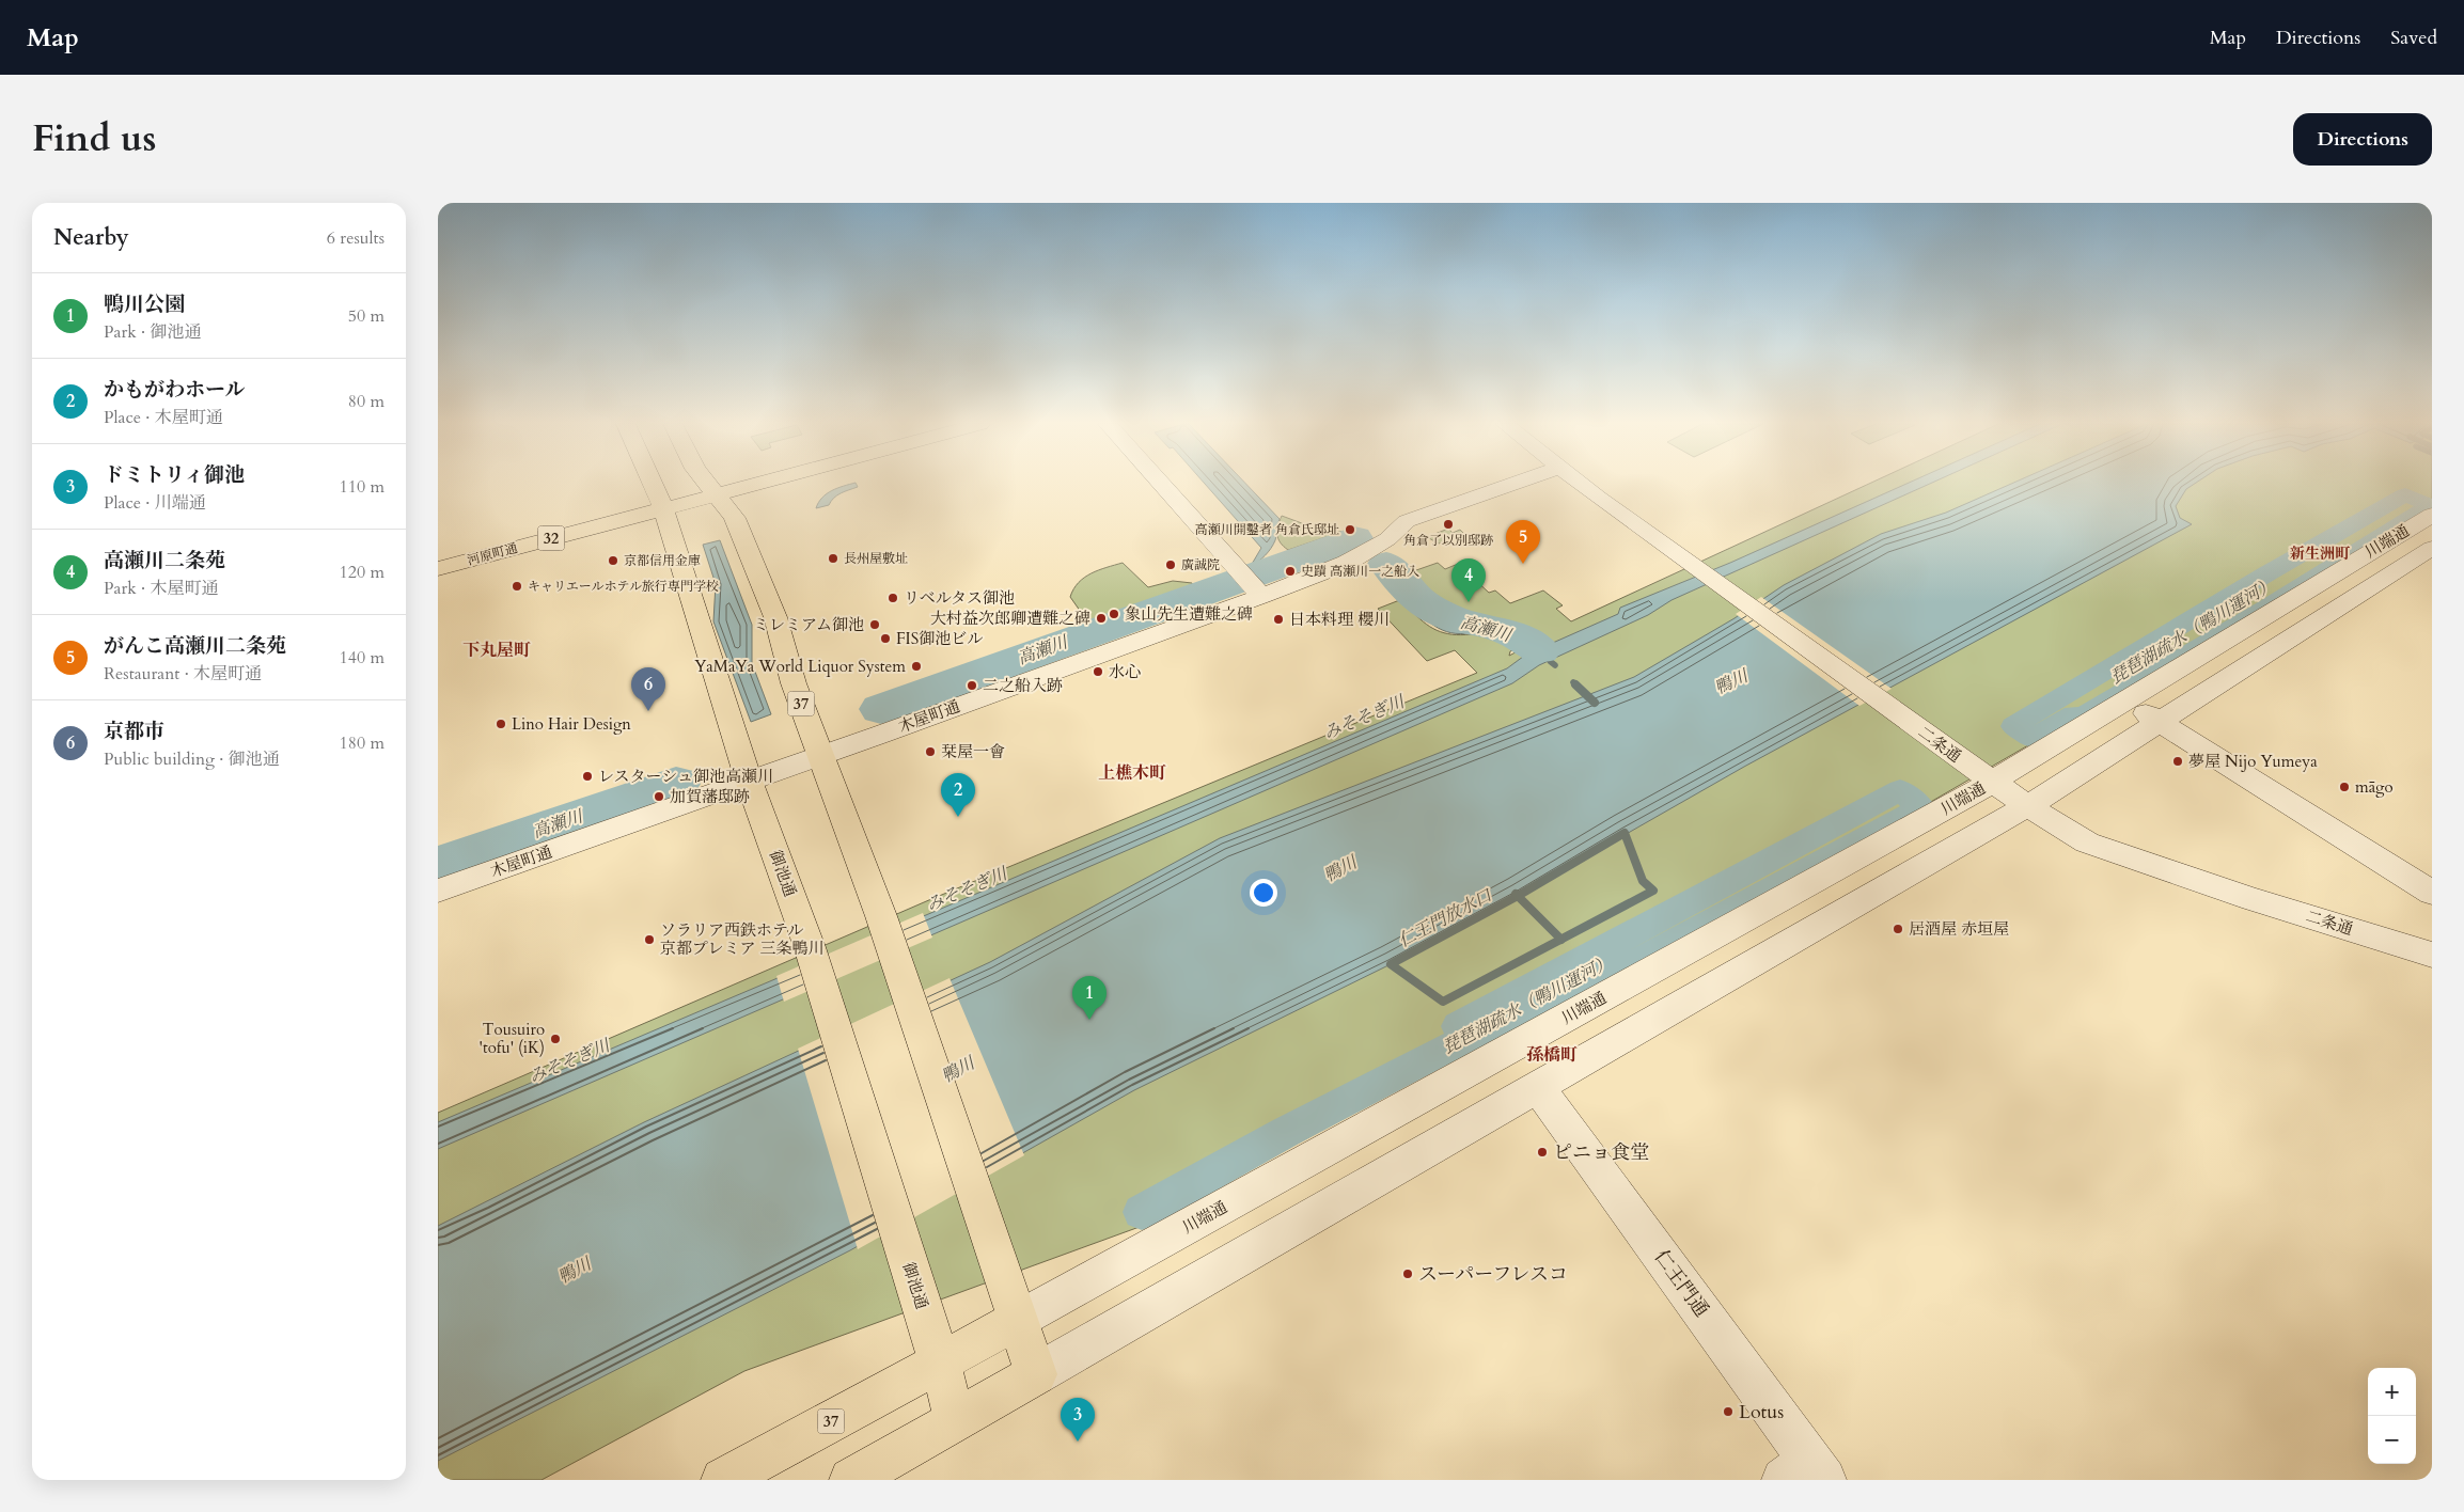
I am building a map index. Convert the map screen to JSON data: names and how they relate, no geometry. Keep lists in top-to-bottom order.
{
  "streets": {
    "main road": [
      "32",
      "川端通",
      "河原町通",
      "37",
      "御池通"
    ],
    "street": ["木屋町通", "二条通", "仁王門通"]
  },
  "crossings": [
    ["川端通", "37"],
    ["川端通", "二条通"],
    ["川端通", "御池通"],
    ["川端通", "仁王門通"],
    ["河原町通", "37"],
    ["河原町通", "御池通"],
    ["37", "木屋町通"],
    ["木屋町通", "御池通"]
  ],
  "districts": [
    "新生洲町",
    "下丸屋町",
    "上樵木町",
    "孫橋町"
  ],
  "water": [
    "高瀬川",
    "琵琶湖疏水（鴨川運河）",
    "鴨川",
    "みそそぎ川",
    "仁王門放水口"
  ],
  "places": [
    "角倉了以別邸跡",
    "高瀬川開鑿者 角倉氏邸址",
    "長州屋敷址",
    "京都信用金庫",
    "廣誠院",
    "史蹟 高瀬川一之船入",
    "キャリエールホテル旅行専門学校",
    "リベルタス御池",
    "象山先生遭難之碑",
    "大村益次郎卿遭難之碑",
    "日本料理 櫻川",
    "ミレミアム御池",
    "FIS御池ビル",
    "YaMaYa World Liquor System",
    "水心",
    "二之船入跡",
    "Lino Hair Design",
    "栞屋一會",
    "夢屋 Nijo Yumeya",
    "レスターシュ御池高瀬川",
    "māgo",
    "加賀藩邸跡",
    "居酒屋 赤垣屋",
    "ソラリア西鉄ホテル 京都プレミア 三条鴨川",
    "Tousuiro 'tofu' (iK)",
    "ピニョ食堂",
    "スーパーフレスコ",
    "Lotus"
  ],
  "page": {
    "header": "Map",
    "nav": ["Map", "Directions", "Saved"],
    "title": "Find us",
    "buttons": "Directions",
    "heading": ["Nearby", "6 results"],
    "list": [
      {
        "mark": "1",
        "name": "鴨川公園",
        "note": "Park · 御池通",
        "value": "50 m"
      },
      {
        "mark": "2",
        "name": "かもがわホール",
        "note": "Place · 木屋町通",
        "value": "80 m"
      },
      {
        "mark": "3",
        "name": "ドミトリィ御池",
        "note": "Place · 川端通",
        "value": "110 m"
      },
      {
        "mark": "4",
        "name": "高瀬川二条苑",
        "note": "Park · 木屋町通",
        "value": "120 m"
      },
      {
        "mark": "5",
        "name": "がんこ高瀬川二条苑",
        "note": "Restaurant · 木屋町通",
        "value": "140 m"
      },
      {
        "mark": "6",
        "name": "京都市",
        "note": "Public building · 御池通",
        "value": "180 m"
      }
    ],
    "pins": [
      "5",
      "4",
      "6",
      "2",
      "1",
      "3"
    ],
    "map_buttons": ["+", "−"]
  }
}
